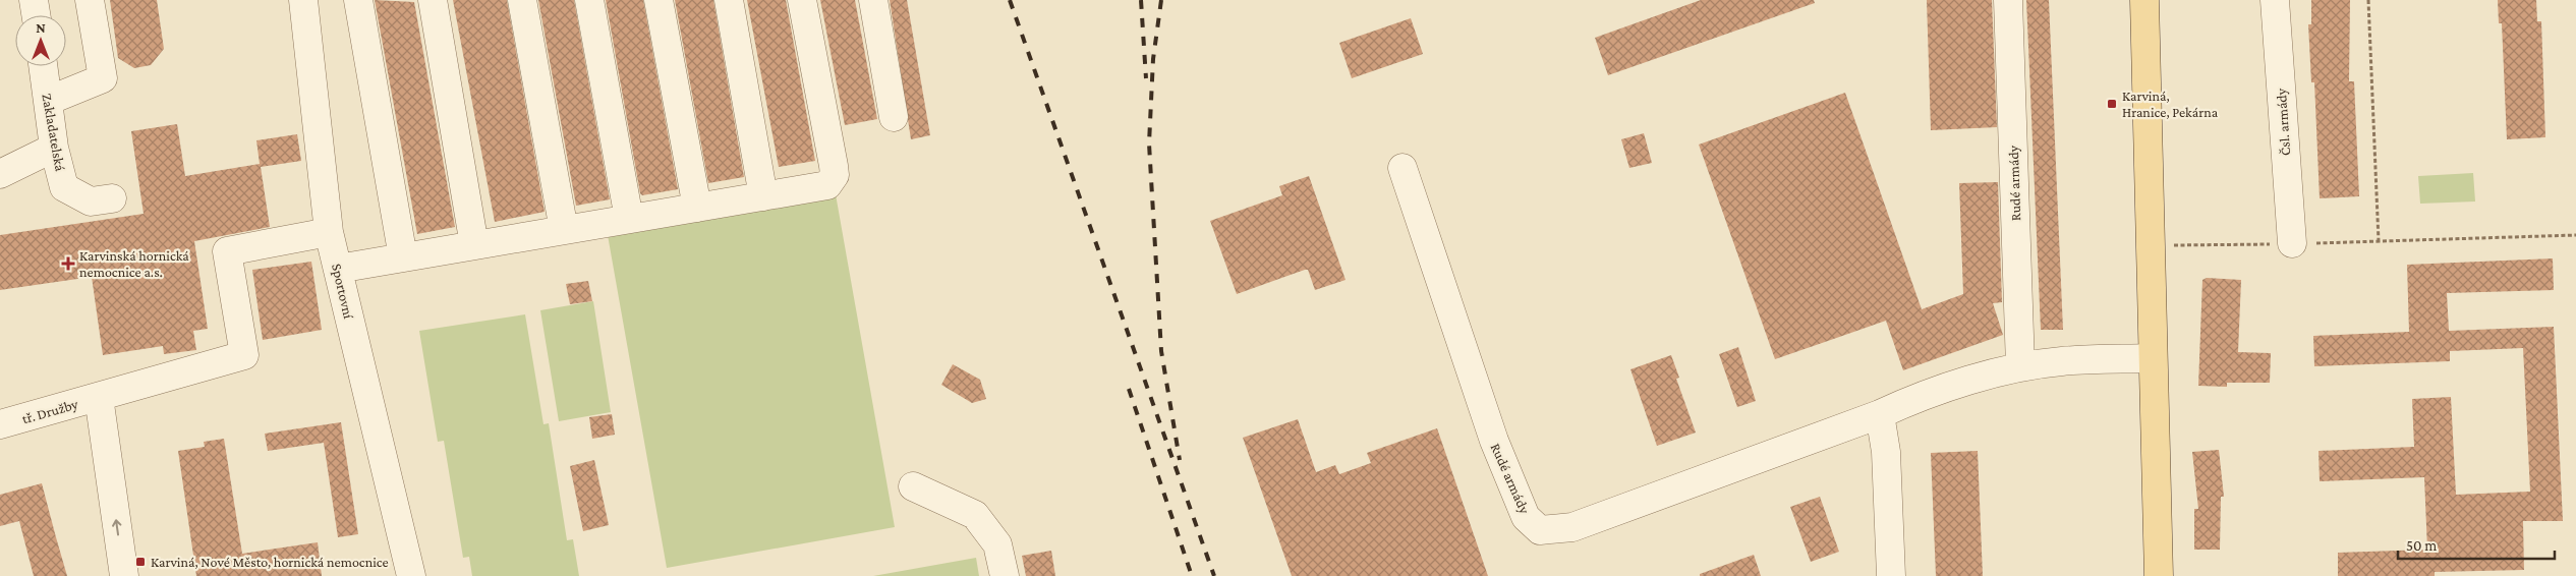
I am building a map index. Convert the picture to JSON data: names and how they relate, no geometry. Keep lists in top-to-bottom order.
{
  "streets": {
    "street": [
      "Čsl. armády",
      "Zakladatelská",
      "Rudé armády",
      "Sportovní",
      "tř. Družby"
    ]
  },
  "crossings": [
    ["Sportovní", "tř. Družby"]
  ],
  "places": {
    "transit": ["Karviná, Hranice, Pekárna", "Karviná, Nové Město, hornická nemocnice"],
    "health": ["Karvinská hornická nemocnice a.s."]
  },
  "scale_bar": "50 m",
  "north": "top"
}
